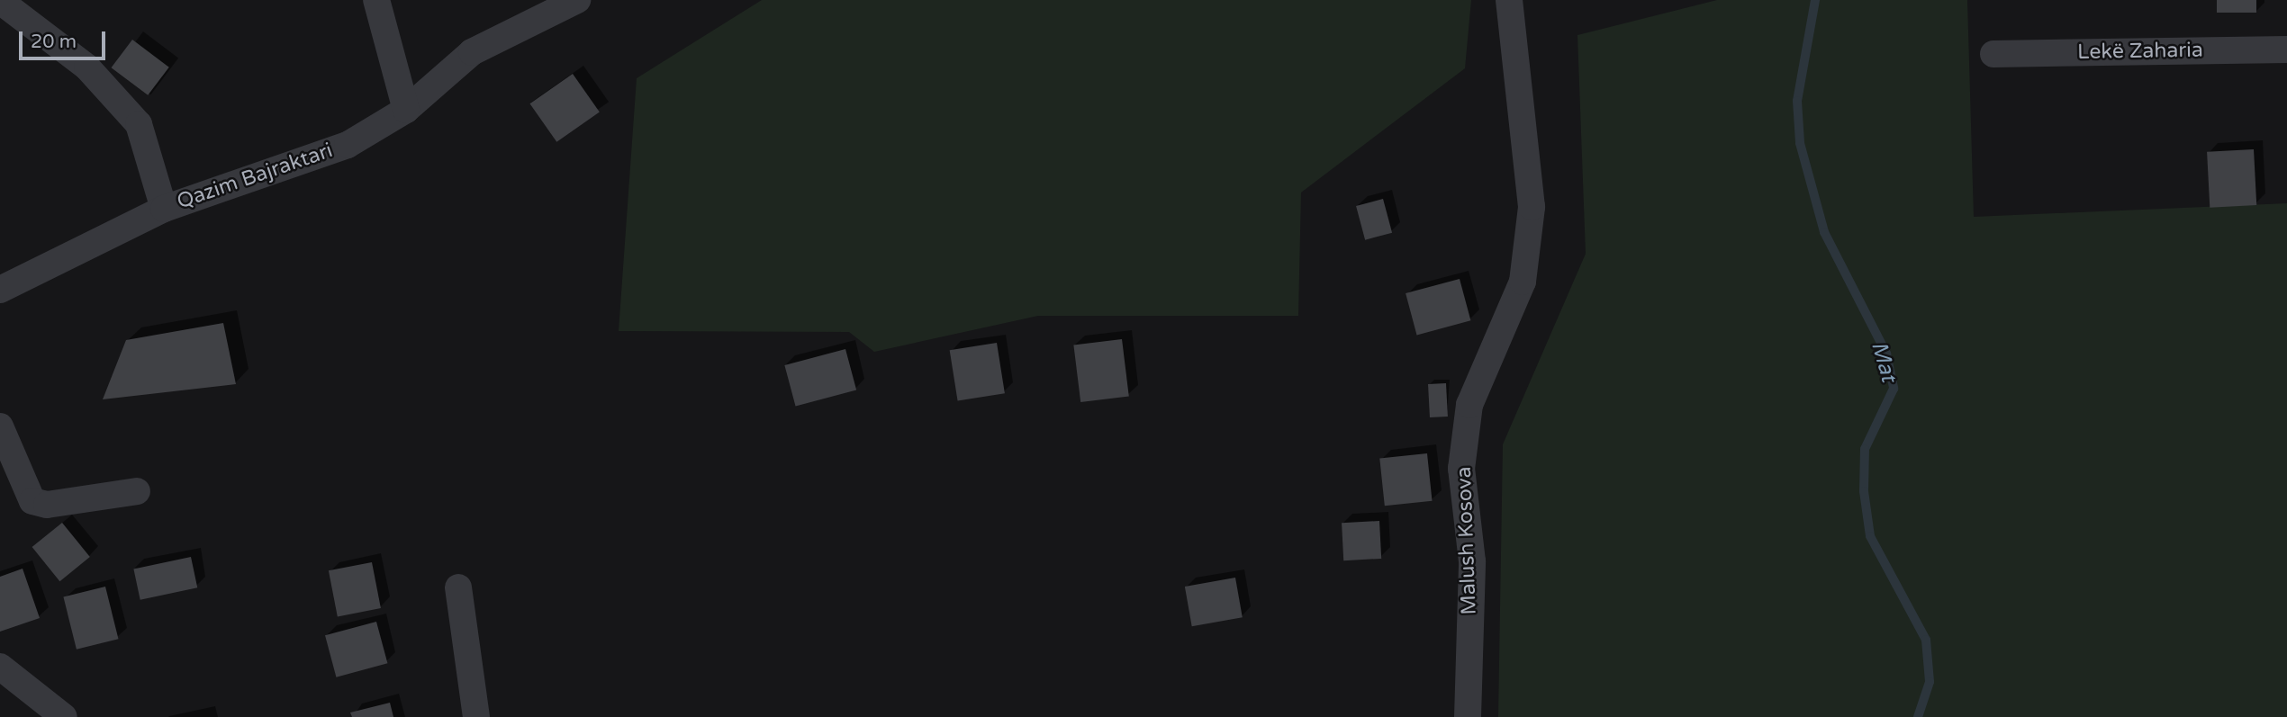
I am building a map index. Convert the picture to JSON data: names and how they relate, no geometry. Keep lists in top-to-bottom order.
{
  "streets": {
    "street": ["Lekë Zaharia", "Qazim Bajraktari", "Malush Kosova"]
  },
  "water": ["Mat"],
  "scale_bar": "20 m"
}
